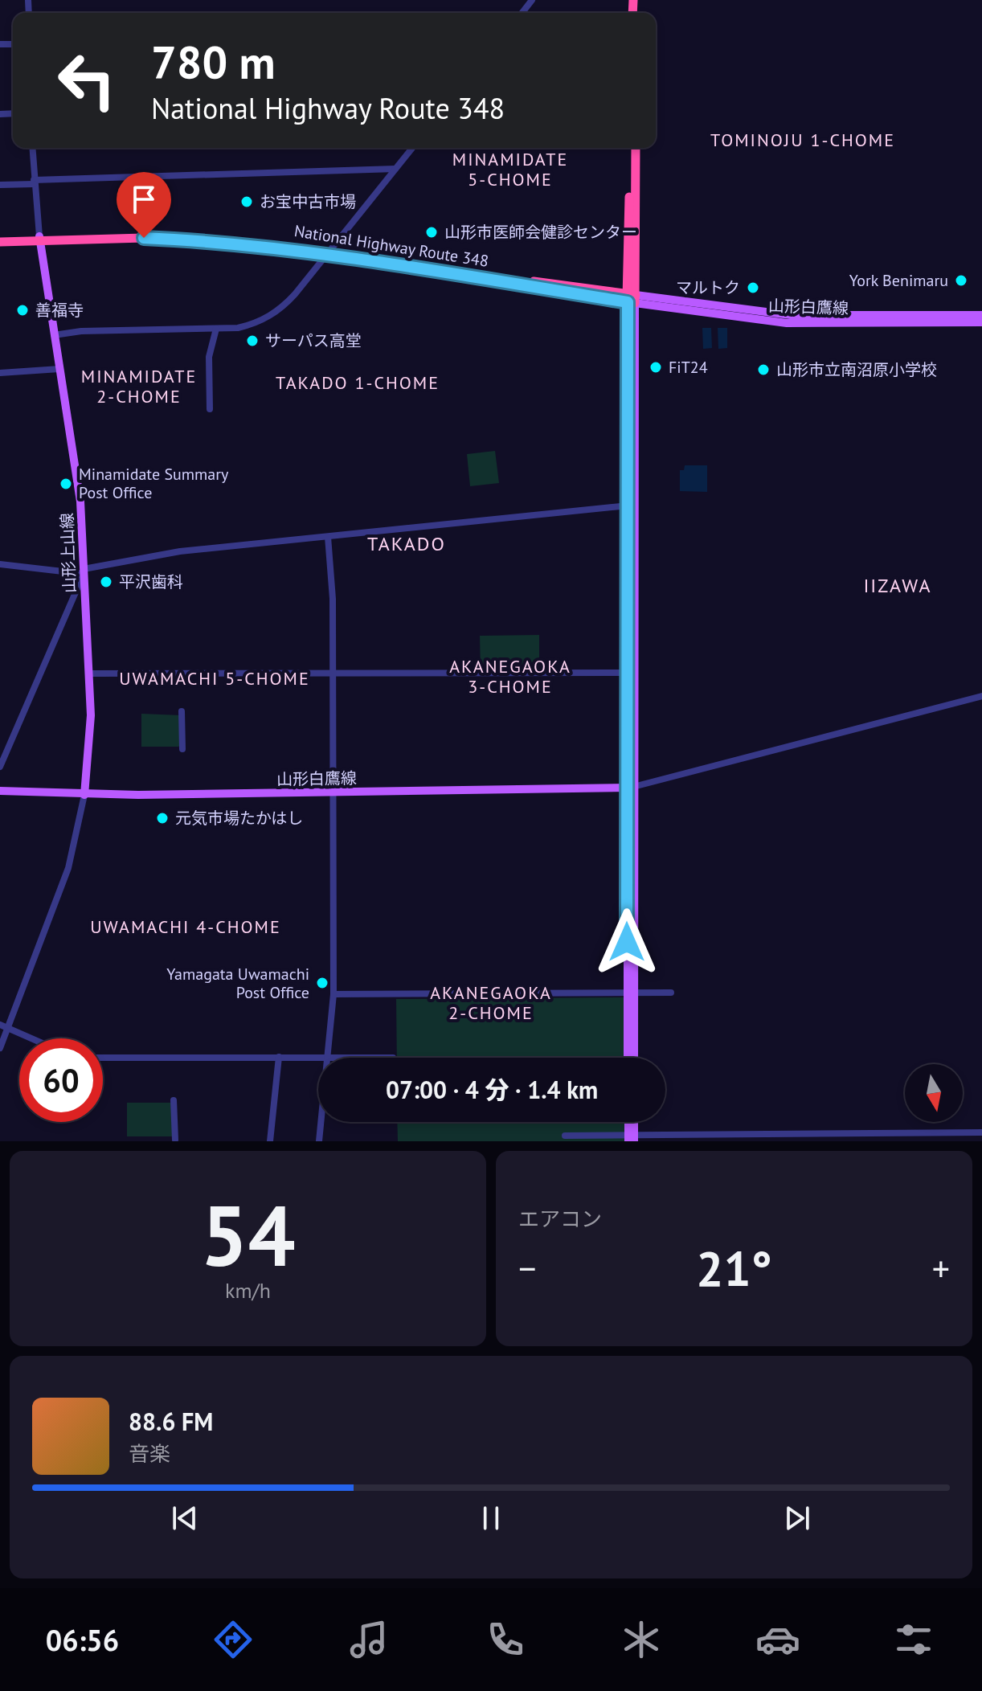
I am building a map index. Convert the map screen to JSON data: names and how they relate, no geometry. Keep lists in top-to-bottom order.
{
  "streets": {
    "highway": ["National Highway Route 348"],
    "main road": ["山形白鷹線", "山形上山線"]
  },
  "crossings": [
    ["National Highway Route 348", "山形白鷹線"],
    ["National Highway Route 348", "山形上山線"],
    ["山形白鷹線", "山形上山線"]
  ],
  "districts": [
    "TOMINOJU 1-CHOME",
    "MINAMIDATE 5-CHOME",
    "MINAMIDATE 2-CHOME",
    "TAKADO 1-CHOME",
    "TAKADO",
    "IIZAWA",
    "AKANEGAOKA 3-CHOME",
    "UWAMACHI 5-CHOME",
    "UWAMACHI 4-CHOME",
    "AKANEGAOKA 2-CHOME"
  ],
  "places": [
    "お宝中古市場",
    "山形市医師会健診センター",
    "York Benimaru",
    "マルトク",
    "善福寺",
    "サーパス高堂",
    "FiT24",
    "山形市立南沼原小学校",
    "Minamidate Summary Post Office",
    "平沢歯科",
    "元気市場たかはし",
    "Yamagata Uwamachi Post Office"
  ],
  "north": "bottom",
  "page": {
    "turn": ["780 m", "National Highway Route 348"],
    "limit": "60",
    "trip": "07:00 · 4 分 · 1.4 km",
    "tile": [
      ["54", "km/h"],
      "エアコン"
    ],
    "heat": ["−", "21°", "+"],
    "song": ["88.6 FM", "音楽"],
    "tabs": "06:56"
  }
}
